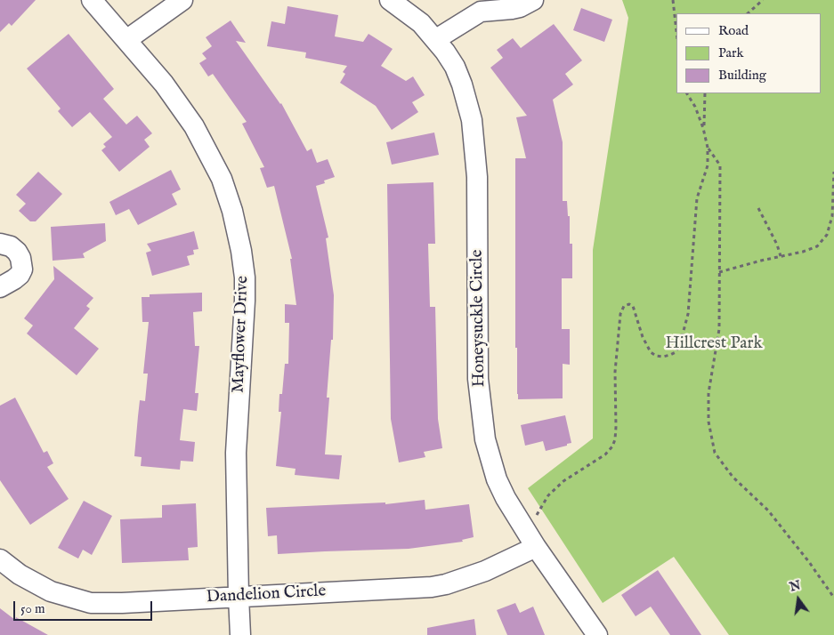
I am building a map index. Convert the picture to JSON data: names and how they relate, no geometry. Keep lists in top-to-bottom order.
{
  "streets": {
    "street": ["Honeysuckle Circle", "Mayflower Drive", "Dandelion Circle"]
  },
  "crossings": [
    ["Honeysuckle Circle", "Dandelion Circle"],
    ["Mayflower Drive", "Dandelion Circle"]
  ],
  "parks": ["Hillcrest Park"],
  "legend": ["Road", "Park", "Building"],
  "scale_bar": "50 m",
  "north": "top"
}
